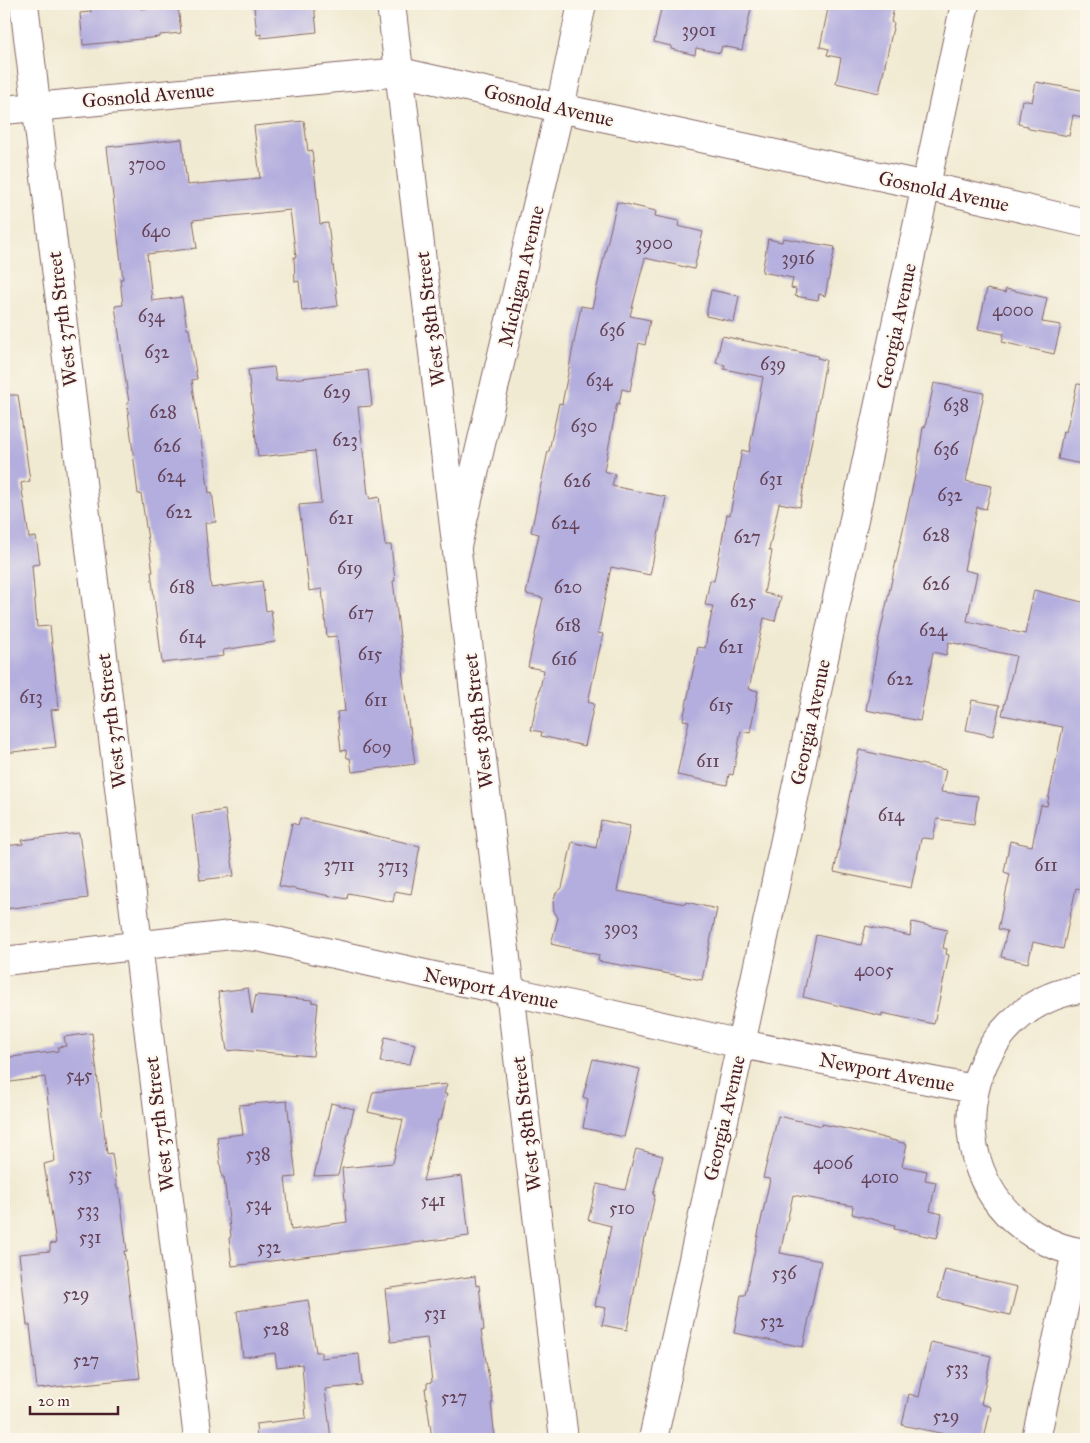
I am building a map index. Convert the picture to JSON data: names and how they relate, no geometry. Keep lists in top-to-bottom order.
{
  "streets": {
    "street": [
      "Gosnold Avenue",
      "Michigan Avenue",
      "West 37th Street",
      "West 38th Street",
      "Georgia Avenue",
      "Newport Avenue"
    ]
  },
  "crossings": [
    ["Gosnold Avenue", "Michigan Avenue"],
    ["Gosnold Avenue", "West 37th Street"],
    ["Gosnold Avenue", "West 38th Street"],
    ["Gosnold Avenue", "Georgia Avenue"],
    ["Michigan Avenue", "West 38th Street"],
    ["West 37th Street", "Newport Avenue"],
    ["West 38th Street", "Newport Avenue"],
    ["Georgia Avenue", "Newport Avenue"]
  ],
  "house_numbers": [
    "3901",
    "3700",
    "640",
    "3900",
    "3916",
    "4000",
    "634",
    "636",
    "632",
    "639",
    "634",
    "629",
    "638",
    "628",
    "630",
    "623",
    "626",
    "636",
    "624",
    "631",
    "626",
    "632",
    "622",
    "621",
    "624",
    "628",
    "627",
    "619",
    "626",
    "618",
    "620",
    "625",
    "617",
    "618",
    "624",
    "614",
    "621",
    "615",
    "616",
    "622",
    "613",
    "611",
    "615",
    "609",
    "611",
    "614",
    "3711",
    "611",
    "3713",
    "3903",
    "4005",
    "545",
    "538",
    "4006",
    "535",
    "4010",
    "541",
    "534",
    "510",
    "533",
    "531",
    "532",
    "536",
    "529",
    "531",
    "532",
    "528",
    "527",
    "533",
    "527",
    "529"
  ],
  "scale_bar": "20 m"
}
